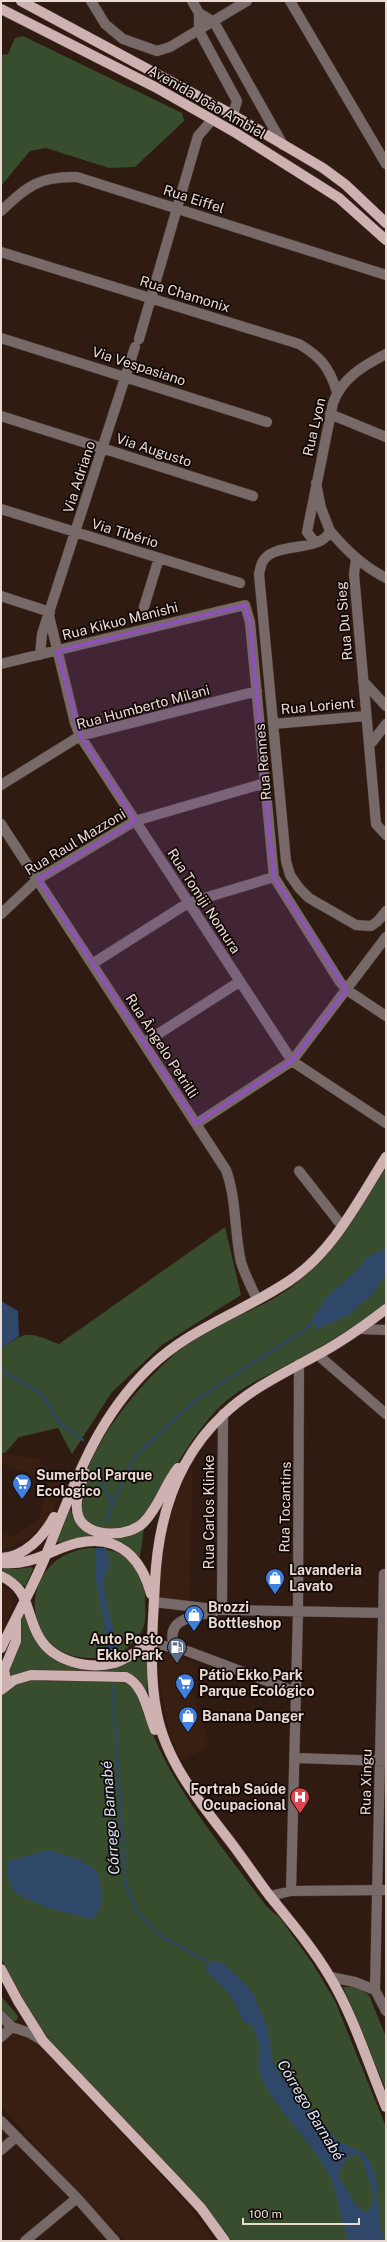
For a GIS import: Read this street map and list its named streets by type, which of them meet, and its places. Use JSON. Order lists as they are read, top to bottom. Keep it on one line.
{"streets":{"main road":["Avenida João Ambiel"],"street":["Rua Eiffel","Rua Chamonix","Via Vespasiano","Rua Lyon","Via Augusto","Via Adriano","Via Tibério","Rua Kikuo Manishi","Rua Du Sieg","Rua Lorient","Rua Humberto Milani","Rua Rennes","Rua Raul Mazzoni","Rua Tomiji Nomura","Rua Ângelo Petrilli","Rua Tocantins","Rua Carlos Klinke","Rua Xingu"]},"crossings":[["Avenida João Ambiel","Via Adriano"],["Rua Eiffel","Via Adriano"],["Rua Chamonix","Rua Lyon"],["Rua Chamonix","Via Adriano"],["Via Vespasiano","Via Adriano"],["Rua Lyon","Rua Du Sieg"],["Rua Lyon","Rua Rennes"],["Via Augusto","Via Adriano"],["Via Adriano","Via Tibério"],["Via Adriano","Rua Kikuo Manishi"],["Rua Kikuo Manishi","Rua Humberto Milani"],["Rua Kikuo Manishi","Rua Tomiji Nomura"],["Rua Du Sieg","Rua Lorient"],["Rua Lorient","Rua Rennes"],["Rua Humberto Milani","Rua Tomiji Nomura"],["Rua Raul Mazzoni","Rua Tomiji Nomura"],["Rua Raul Mazzoni","Rua Ângelo Petrilli"]],"water":["Córrego Barnabé"],"places":{"supermarket":["Sumerbol Parque Ecologico","Pátio Ekko Park Parque Ecológico"],"shop":["Lavanderia Lavato","Brozzi Bottleshop","Banana Danger"],"fuel station":["Auto Posto Ekko Park"],"hospital":["Fortrab Saúde Ocupacional"]},"scale_bar":"100 m"}
